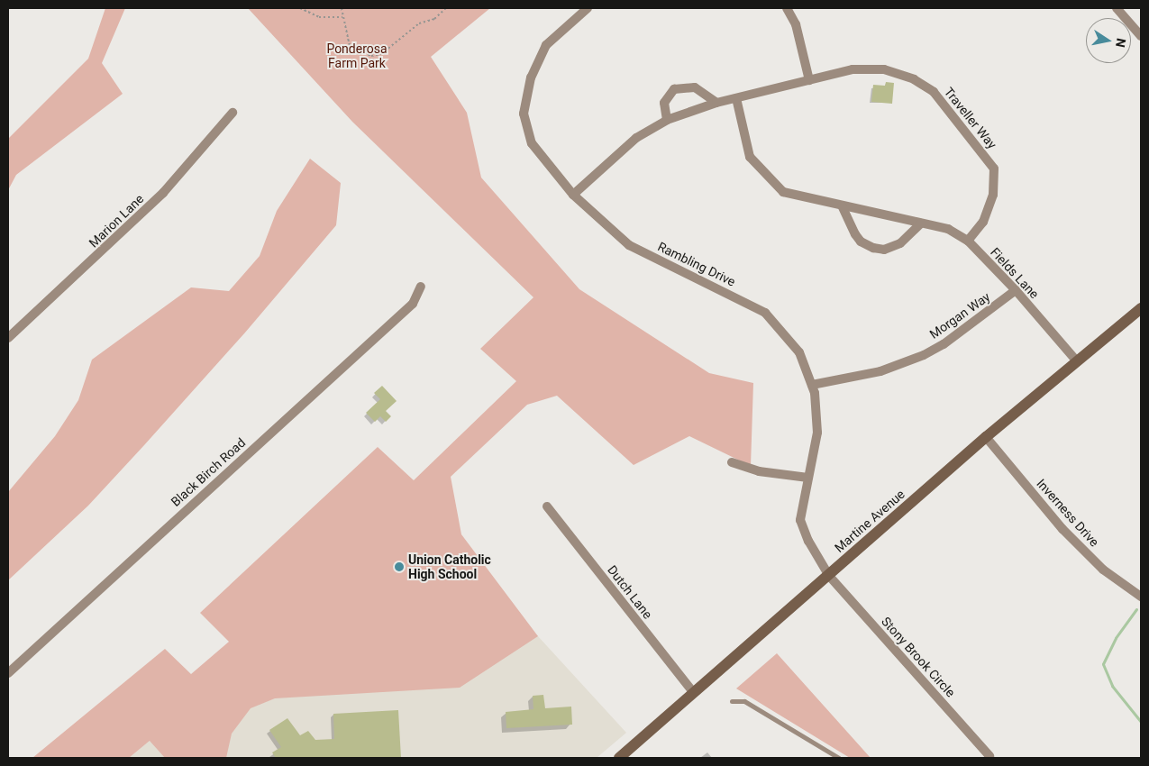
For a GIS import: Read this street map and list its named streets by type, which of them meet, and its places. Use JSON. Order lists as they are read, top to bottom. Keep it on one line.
{"streets":{"main road":["Martine Avenue"],"street":["Traveller Way","Marion Lane","Rambling Drive","Fields Lane","Morgan Way","Black Birch Road","Inverness Drive","Dutch Lane","Stony Brook Circle"]},"crossings":[["Traveller Way","Rambling Drive"],["Traveller Way","Fields Lane"],["Rambling Drive","Morgan Way"],["Rambling Drive","Martine Avenue"],["Rambling Drive","Stony Brook Circle"],["Fields Lane","Morgan Way"],["Fields Lane","Martine Avenue"],["Inverness Drive","Martine Avenue"],["Martine Avenue","Dutch Lane"],["Martine Avenue","Stony Brook Circle"]],"parks":["Ponderosa Farm Park"],"places":["Union Catholic High School"],"north":"right"}
